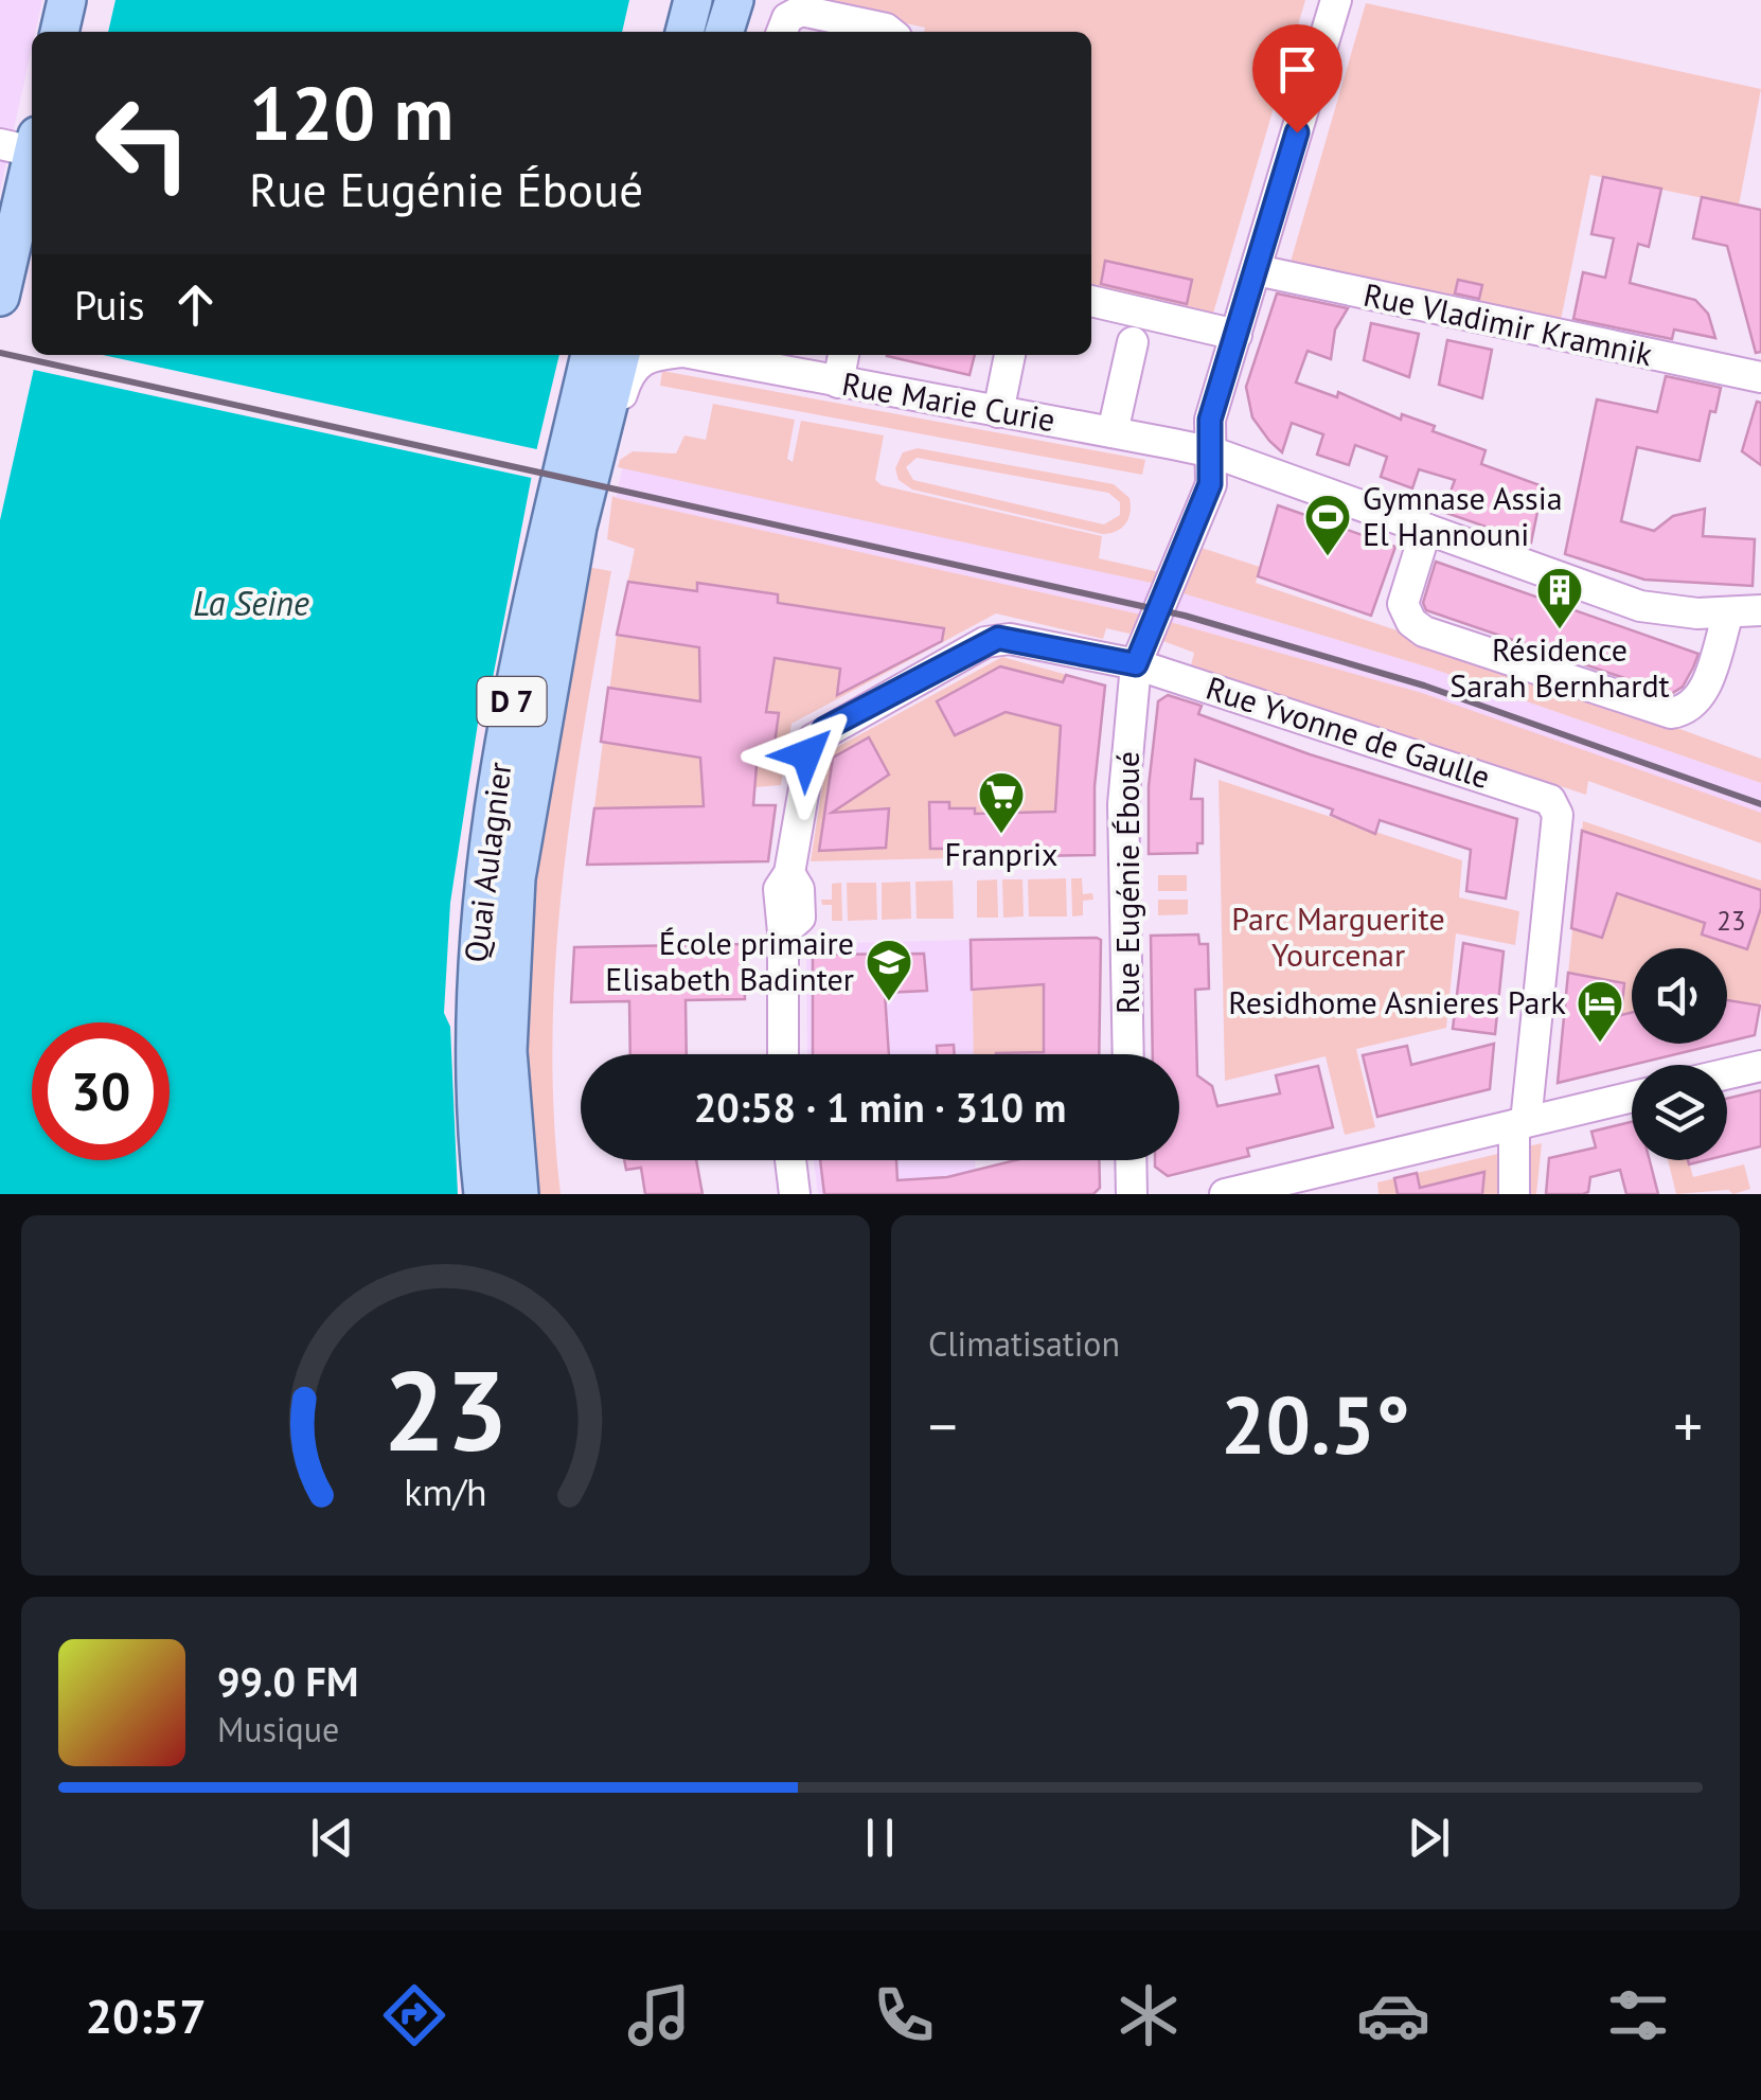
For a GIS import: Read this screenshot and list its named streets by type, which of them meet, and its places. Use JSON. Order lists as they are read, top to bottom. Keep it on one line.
{"streets":{"main road":["D 7","Quai Aulagnier"],"street":["Rue Vladimir Kramnik","Rue Marie Curie","Rue Yvonne de Gaulle","Rue Eugénie Éboué"]},"crossings":[["Rue Vladimir Kramnik","Rue Eugénie Éboué"],["Rue Marie Curie","Quai Aulagnier"],["Rue Marie Curie","Rue Eugénie Éboué"],["Rue Yvonne de Gaulle","Rue Eugénie Éboué"]],"water":["La Seine"],"parks":["Parc Marguerite Yourcenar"],"places":{"sports":["Gymnase Assia El Hannouni"],"building":["Résidence Sarah Bernhardt"],"supermarket":["Franprix"],"school or university":["École primaire Elisabeth Badinter"],"hotel":["Residhome Asnieres Park"]},"house_numbers":["23"],"page":{"turn":["120 m","Rue Eugénie Éboué"],"then":"Puis","limit":"30","trip":"20:58 · 1 min · 310 m","tile":"Climatisation","heat":["−","20.5°","+"],"song":["99.0 FM","Musique"],"tabs":"20:57","gauge":["23","km/h"]}}
